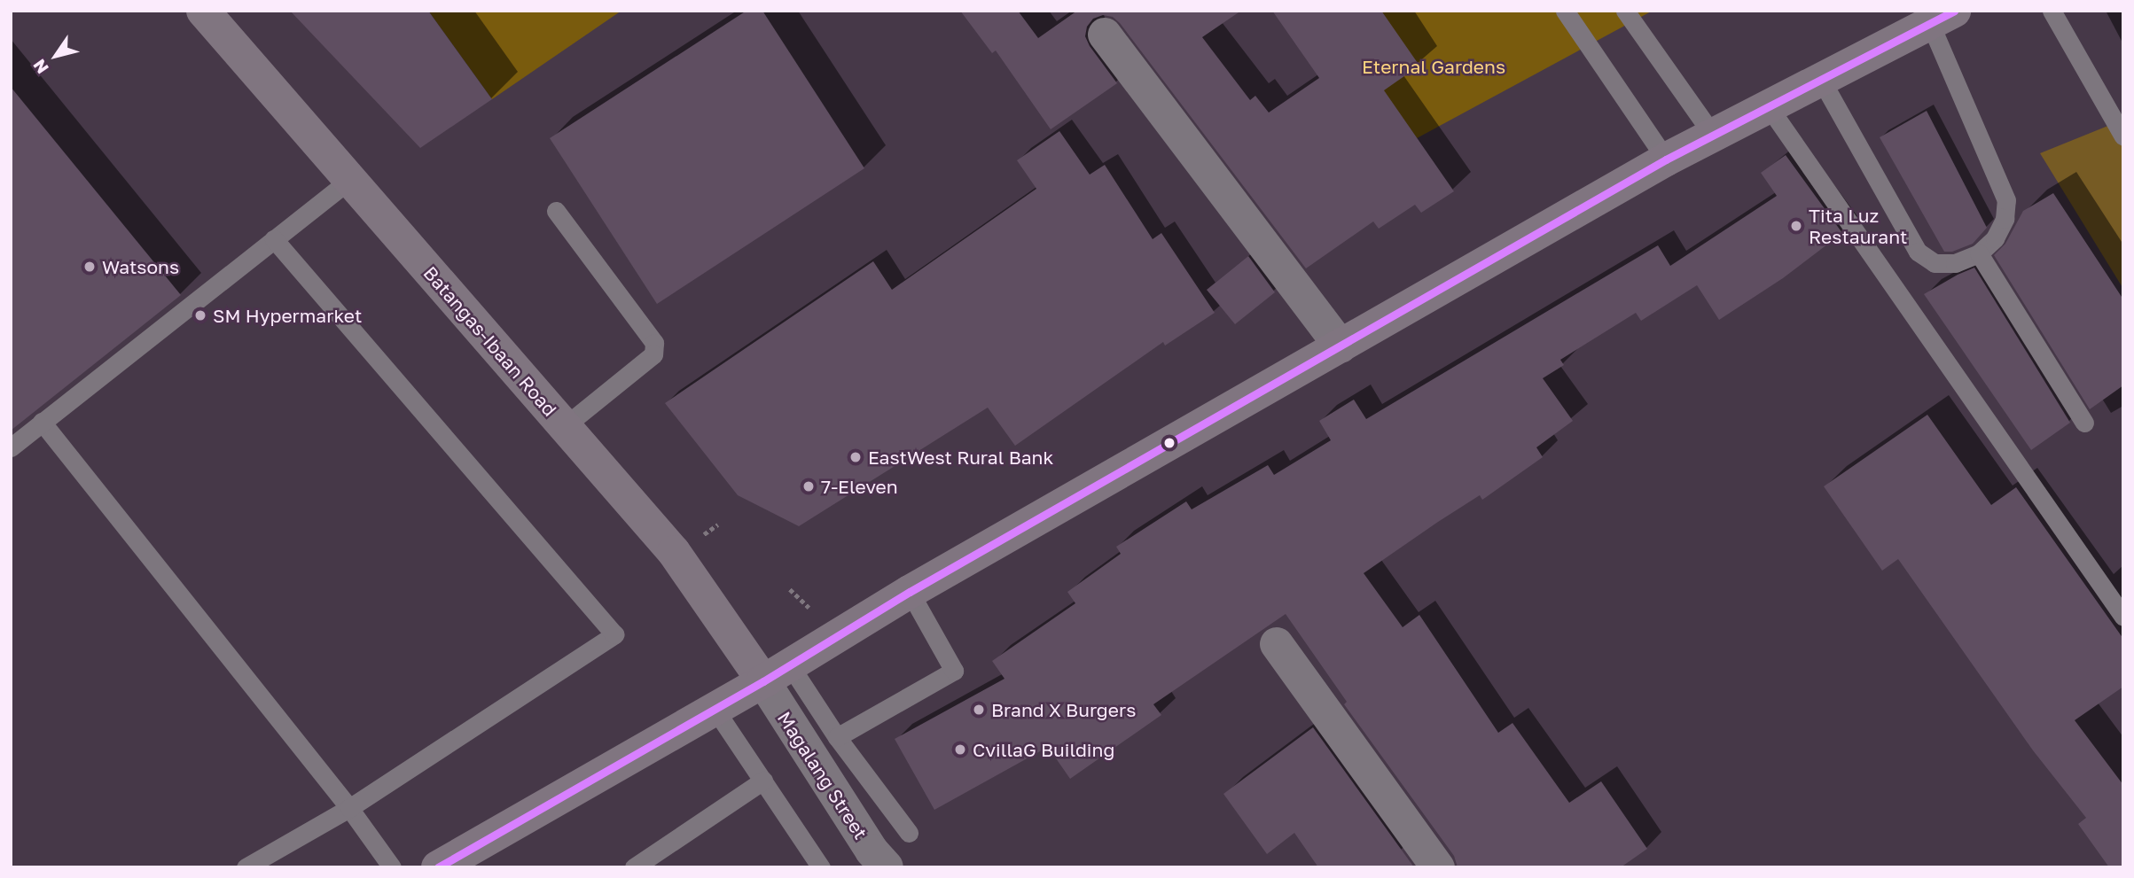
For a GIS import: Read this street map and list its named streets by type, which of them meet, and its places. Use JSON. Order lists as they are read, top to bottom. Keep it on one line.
{"streets":{"main road":["Batangas-Ibaan Road"],"street":["Magalang Street"]},"crossings":[["Batangas-Ibaan Road","Magalang Street"]],"parks":["Eternal Gardens"],"places":["Tita Luz Restaurant","Watsons","SM Hypermarket","EastWest Rural Bank","7-Eleven","Brand X Burgers","CvillaG Building"],"north":"bottom left"}
